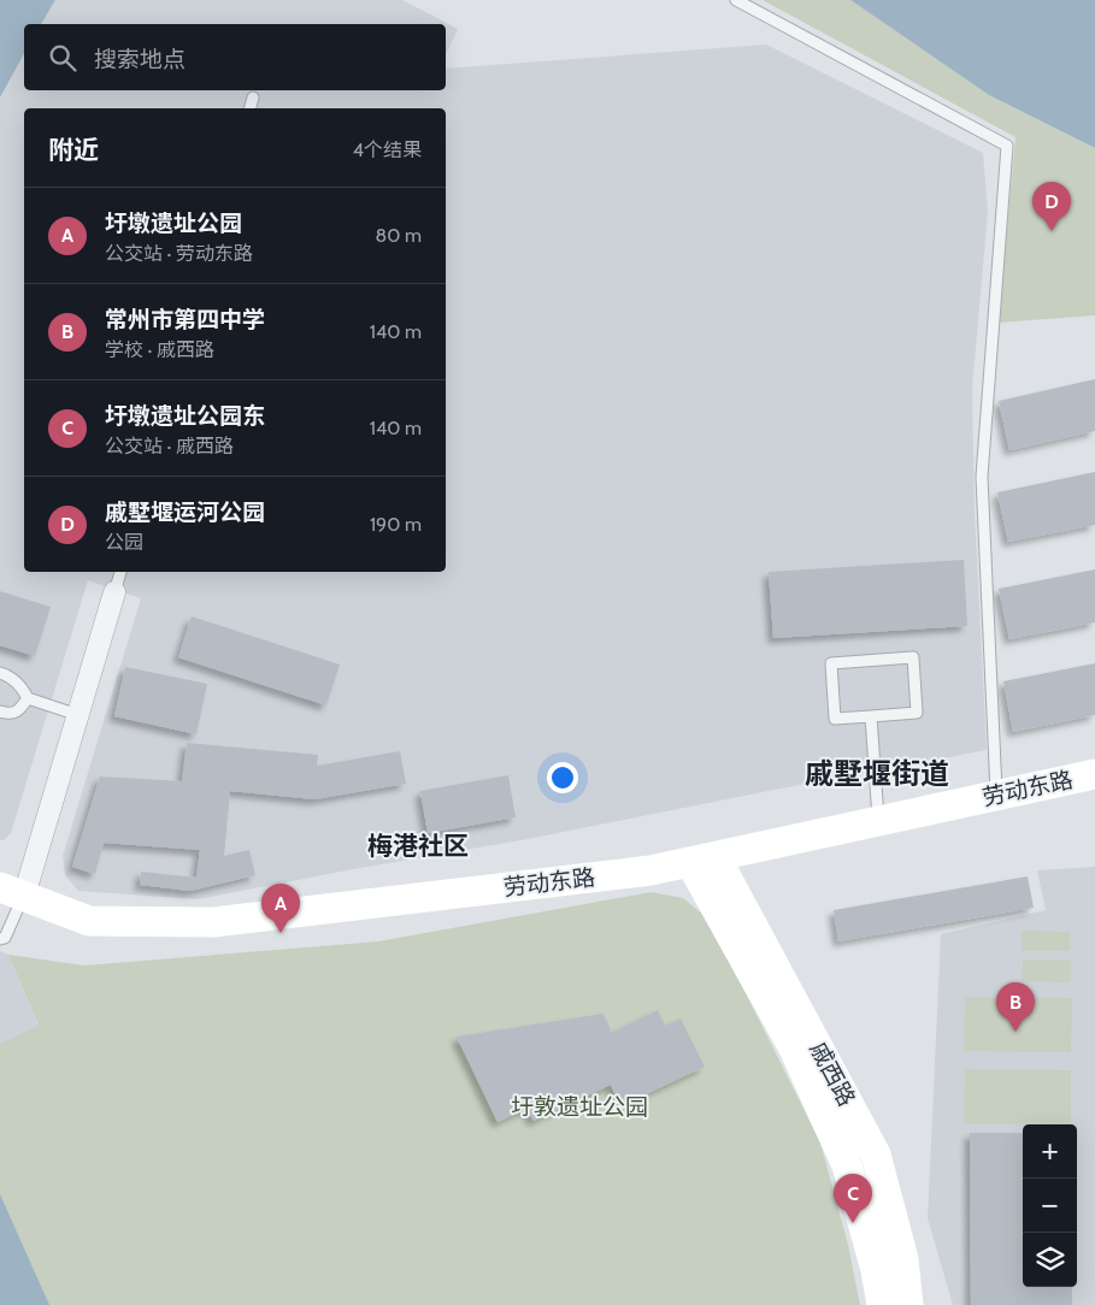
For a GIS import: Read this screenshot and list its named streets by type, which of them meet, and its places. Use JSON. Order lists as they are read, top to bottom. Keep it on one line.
{"streets":{"street":["劳动东路","戚西路"]},"crossings":[["劳动东路","戚西路"]],"districts":["戚墅堰街道","梅港社区"],"parks":["圩敦遗址公园"],"page":{"search":"搜索地点","heading":["附近","4个结果"],"pins":["D","A","B","C"],"list":[{"mark":"A","name":"圩墩遗址公园","note":"公交站 · 劳动东路","value":"80 m"},{"mark":"B","name":"常州市第四中学","note":"学校 · 戚西路","value":"140 m"},{"mark":"C","name":"圩墩遗址公园东","note":"公交站 · 戚西路","value":"140 m"},{"mark":"D","name":"戚墅堰运河公园","note":"公园","value":"190 m"}],"map_buttons":["+","−"]}}
